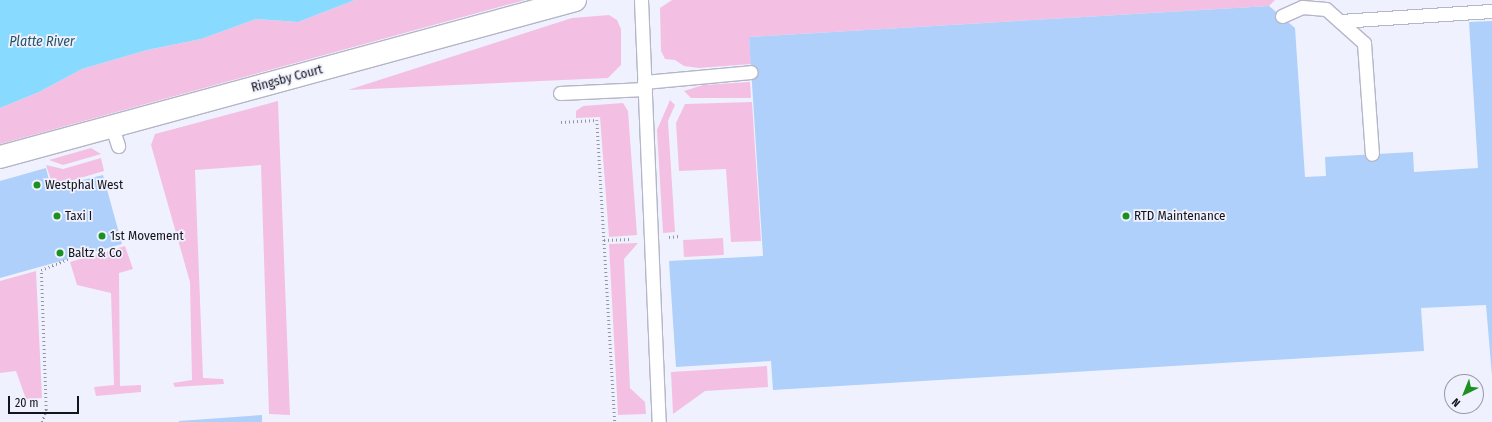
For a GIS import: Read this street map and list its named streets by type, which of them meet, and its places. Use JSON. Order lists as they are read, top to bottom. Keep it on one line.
{"streets":{"street":["Ringsby Court"]},"water":["Platte River"],"places":["Westphal West","Taxi I","RTD Maintenance","1st Movement","Baltz & Co"],"scale_bar":"20 m","north":"bottom left"}
